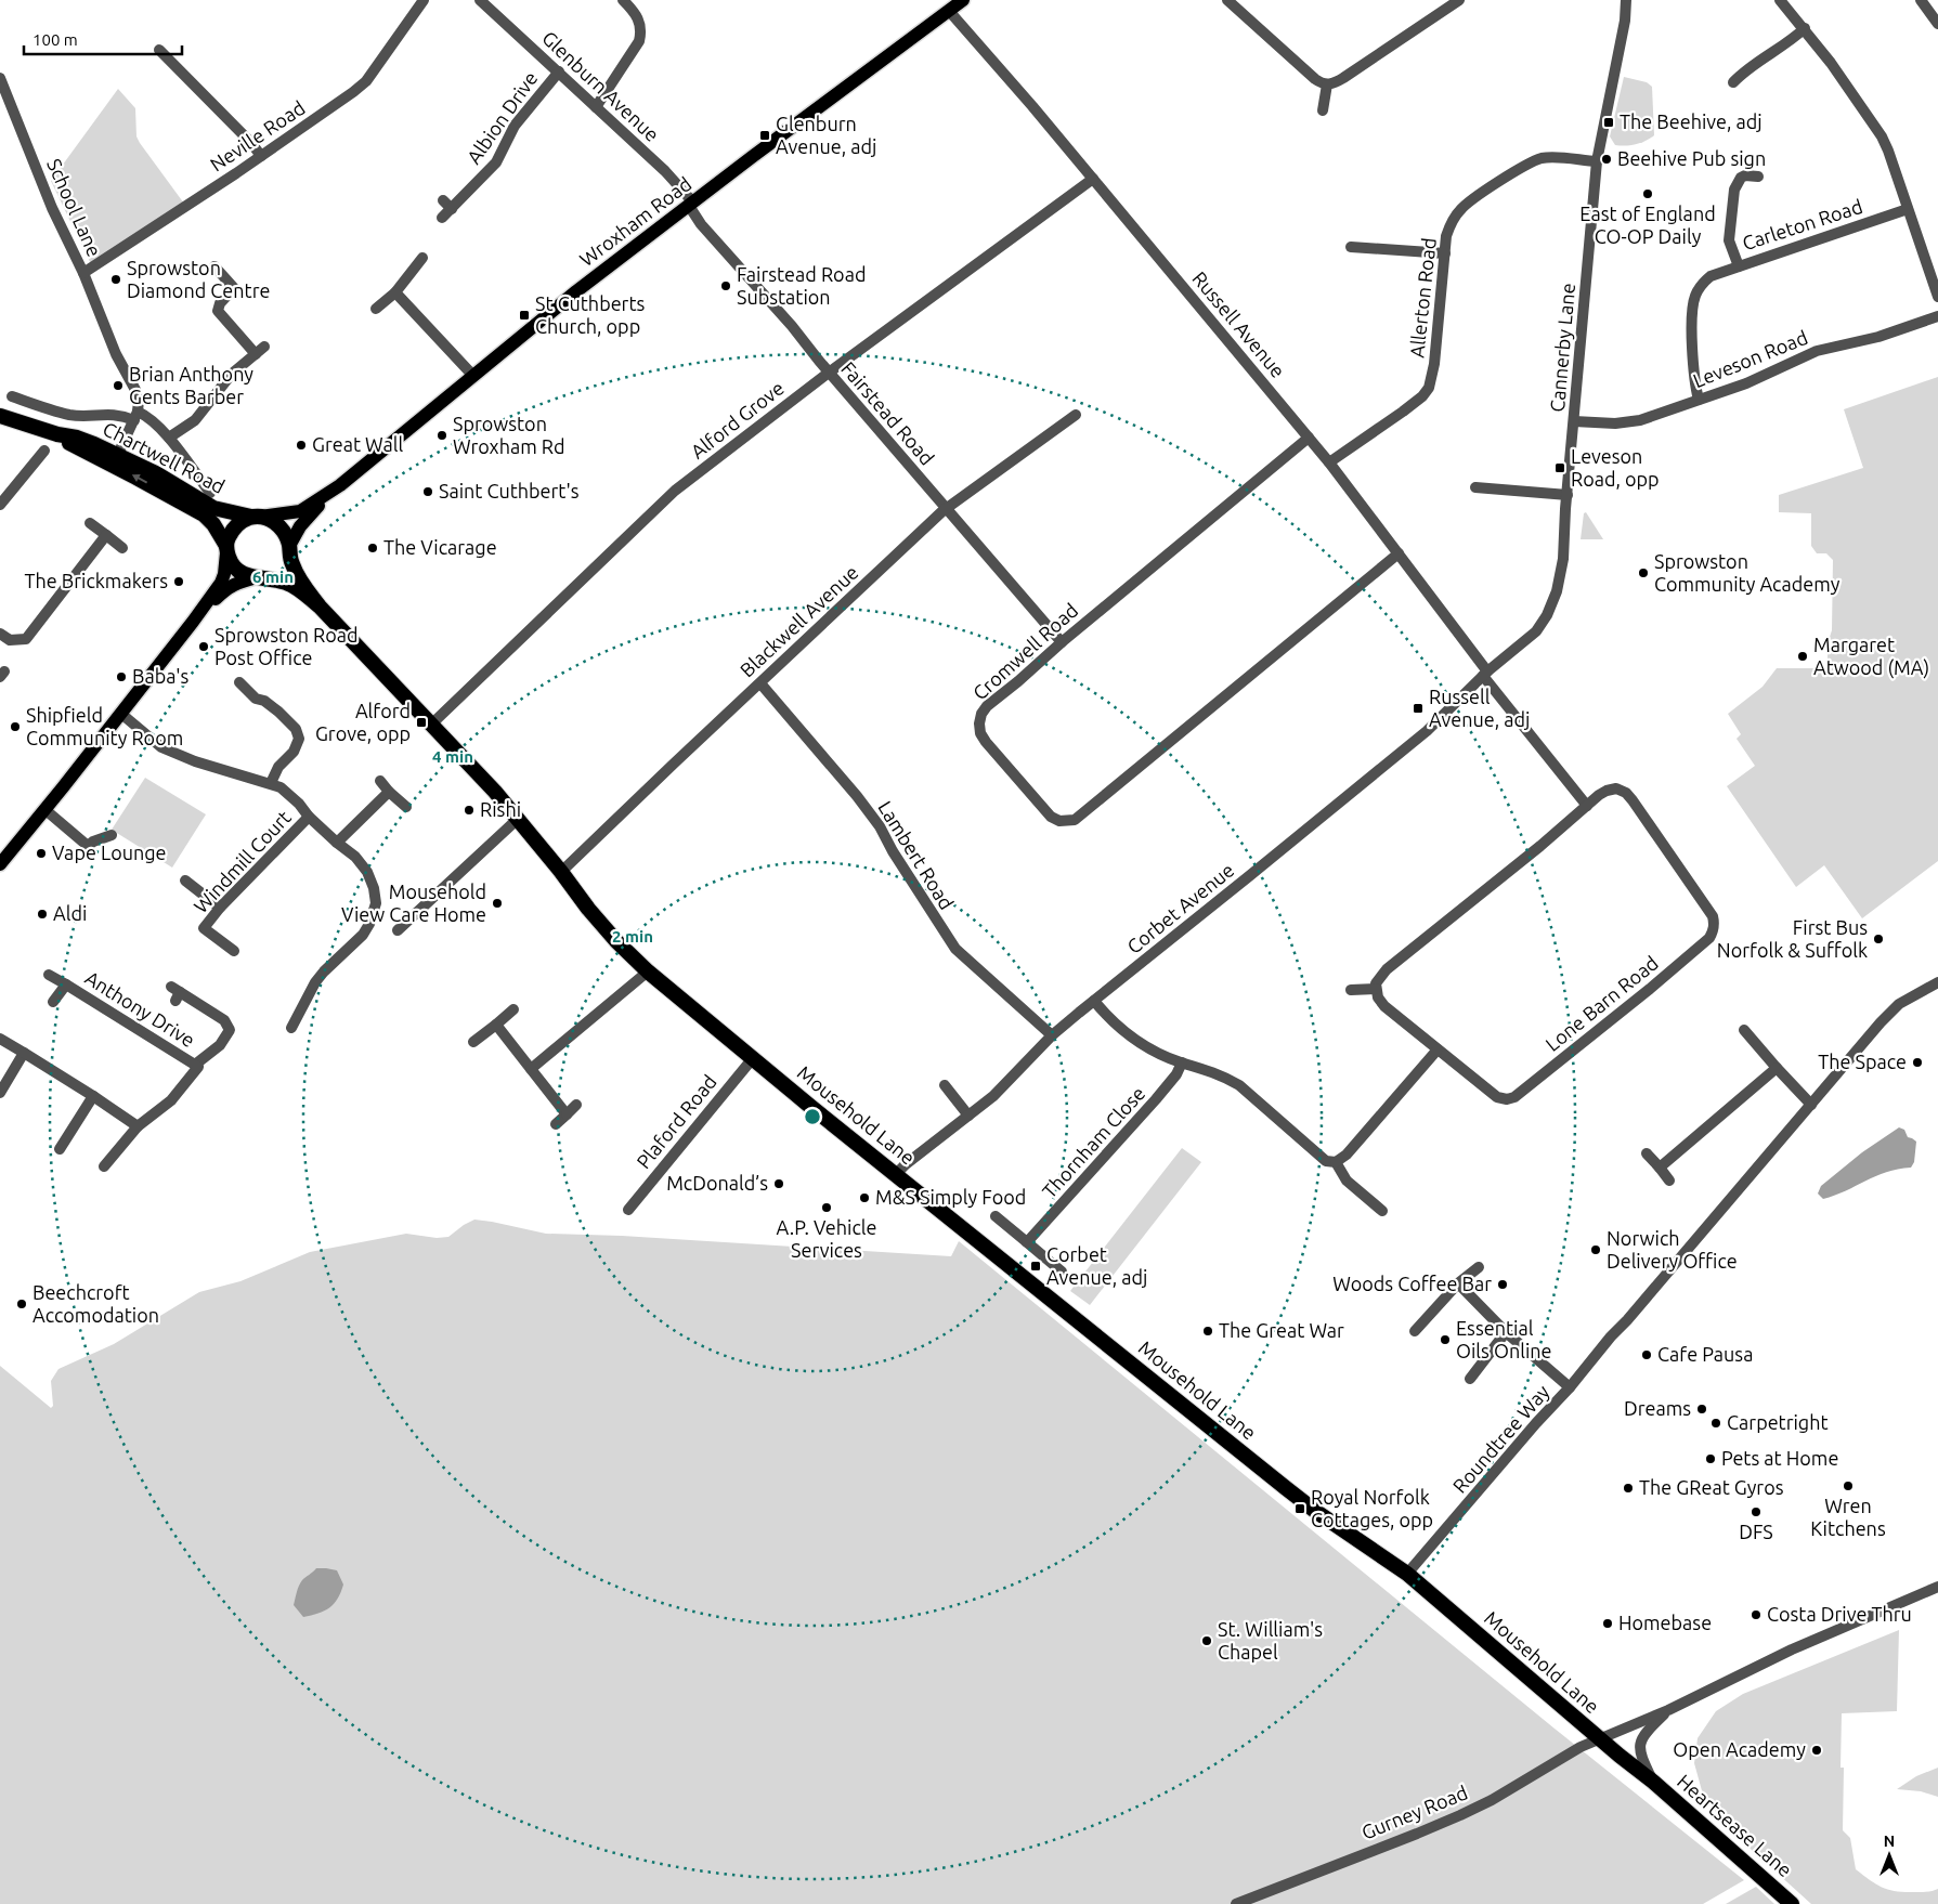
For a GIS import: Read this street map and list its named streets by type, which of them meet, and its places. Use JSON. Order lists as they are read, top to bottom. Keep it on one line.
{"streets":{"highway":["Chartwell Road","Mousehold Lane","Heartsease Lane"],"main road":["Wroxham Road"],"street":["Glenburn Avenue","Albion Drive","Neville Road","School Lane","Carleton Road","Allerton Road","Russell Avenue","Cannerby Lane","Leveson Road","Fairstead Road","Alford Grove","Blackwell Avenue","Cromwell Road","Lambert Road","Windmill Court","Corbet Avenue","Lone Barn Road","Anthony Drive","Plaford Road","Thornham Close","Roundtree Way","Gurney Road"]},"crossings":[["Glenburn Avenue","Albion Drive"],["Glenburn Avenue","Wroxham Road"],["Glenburn Avenue","Fairstead Road"],["Neville Road","School Lane"],["Wroxham Road","Russell Avenue"],["Wroxham Road","Fairstead Road"],["Wroxham Road","Chartwell Road"],["Wroxham Road","Mousehold Lane"],["Carleton Road","Leveson Road"],["Allerton Road","Russell Avenue"],["Allerton Road","Cannerby Lane"],["Russell Avenue","Cannerby Lane"],["Russell Avenue","Alford Grove"],["Russell Avenue","Cromwell Road"],["Russell Avenue","Corbet Avenue"],["Cannerby Lane","Leveson Road"],["Cannerby Lane","Corbet Avenue"],["Fairstead Road","Alford Grove"],["Fairstead Road","Blackwell Avenue"],["Fairstead Road","Cromwell Road"],["Alford Grove","Mousehold Lane"],["Chartwell Road","Mousehold Lane"],["Blackwell Avenue","Lambert Road"],["Blackwell Avenue","Mousehold Lane"],["Lambert Road","Corbet Avenue"],["Corbet Avenue","Mousehold Lane"],["Mousehold Lane","Plaford Road"],["Mousehold Lane","Roundtree Way"],["Mousehold Lane","Gurney Road"],["Mousehold Lane","Heartsease Lane"],["Gurney Road","Heartsease Lane"]],"places":{"transit":["The Beehive, adj","Glenburn Avenue, adj","St Cuthberts Church, opp","Leveson Road, opp","Russell Avenue, adj","Alford Grove, opp","Corbet Avenue, adj","Royal Norfolk Cottages, opp"],"other":["Beehive Pub sign","East of England CO-OP Daily","Sprowston Diamond Centre","Fairstead Road Substation","Brian Anthony Gents Barber","Sprowston Wroxham Rd","Great Wall","Saint Cuthbert's","The Vicarage","Sprowston Community Academy","The Brickmakers","Sprowston Road Post Office","Margaret Atwood (MA)","Baba's","Shipfield Community Room","Rishi","Vape Lounge","Mousehold View Care Home","Aldi","First Bus Norfolk & Suffolk","The Space","McDonald’s","M&S Simply Food","A.P. Vehicle Services","Norwich Delivery Office","Woods Coffee Bar","Beechcroft Accomodation","The Great War","Essential Oils Online","Cafe Pausa","Dreams","Carpetright","Pets at Home","Wren Kitchens","The GReat Gyros","DFS","Costa Drive Thru","Homebase","St. William's Chapel","Open Academy"]},"scale_bar":"100 m","north":"top","rings":["6 min","4 min","2 min"]}
